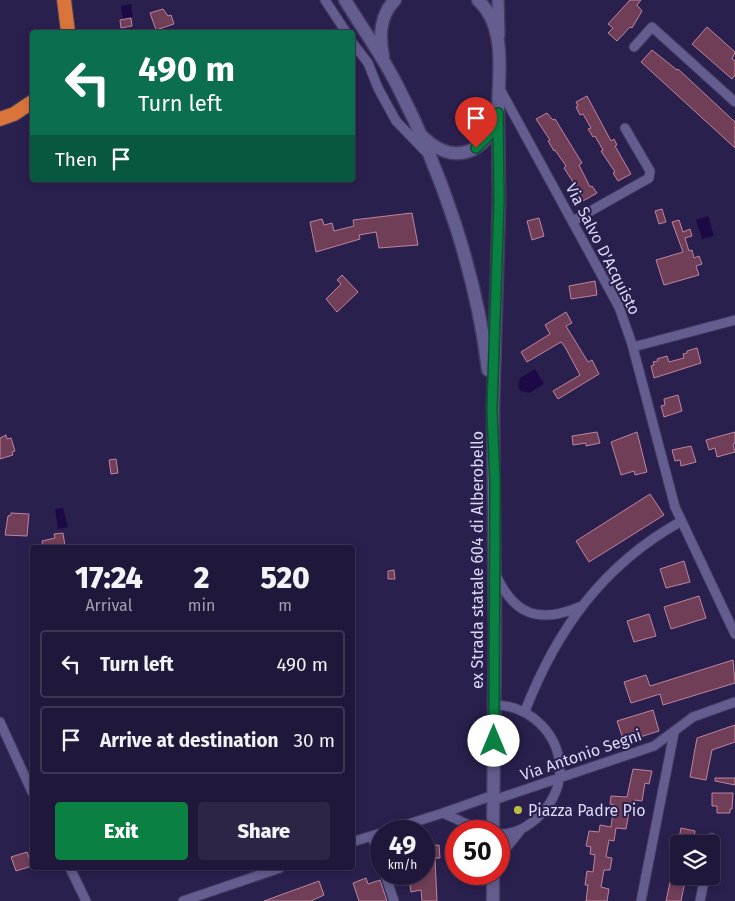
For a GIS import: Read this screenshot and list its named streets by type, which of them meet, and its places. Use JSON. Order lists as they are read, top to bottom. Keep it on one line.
{"streets":{"main road":["ex Strada statale 604 di Alberobello"],"street":["Via Salvo D'Acquisto","Via Antonio Segni"]},"crossings":[["Via Salvo D'Acquisto","ex Strada statale 604 di Alberobello"],["ex Strada statale 604 di Alberobello","Via Antonio Segni"]],"places":["Piazza Padre Pio"],"page":{"turn":["490 m","Turn left"],"then":"Then","eta":["17:24","Arrival","2","min","520","m"],"list":[{"name":"Turn left","value":"490 m"},{"name":"Arrive at destination","value":"30 m"}],"buttons":["Exit","Share"],"speed":"49 km/h","limit":"50"}}
